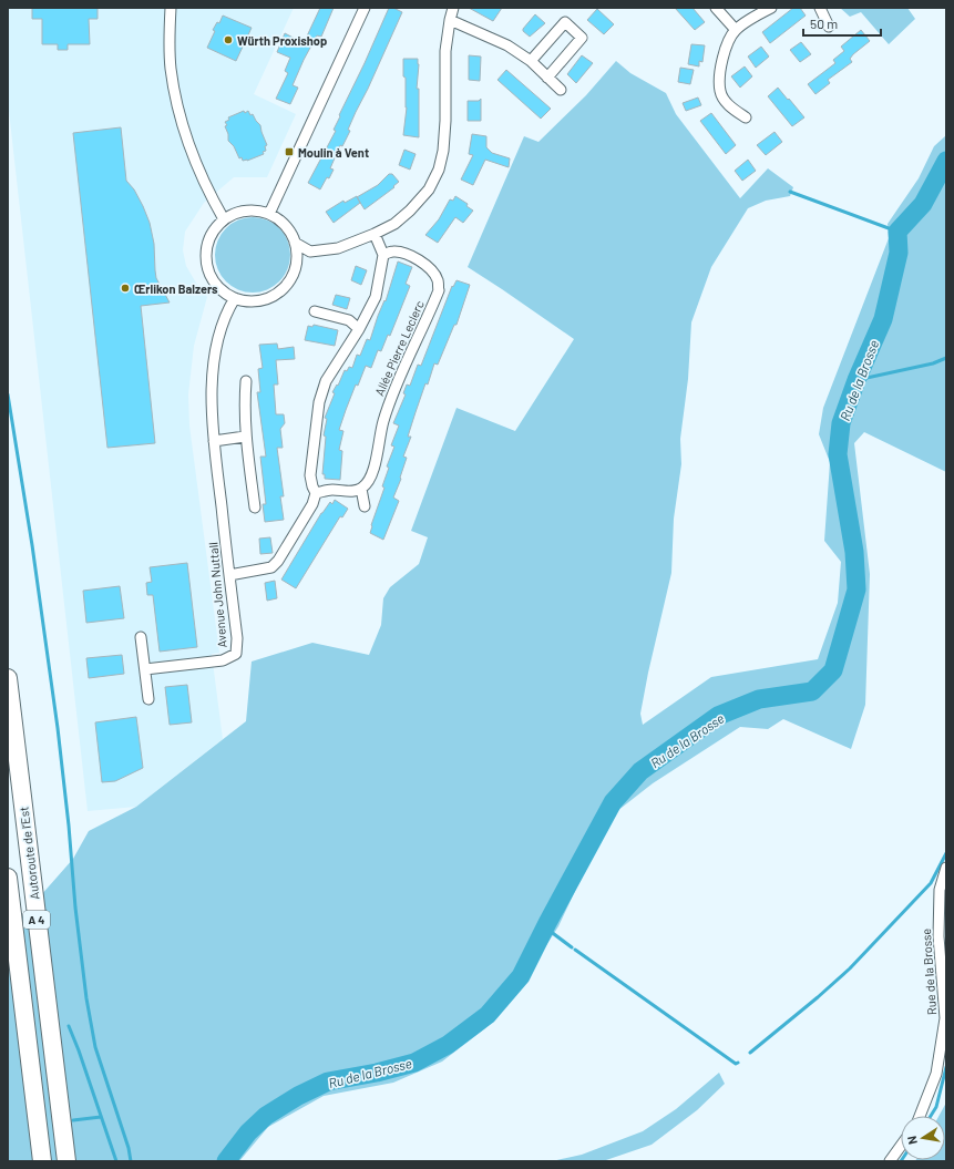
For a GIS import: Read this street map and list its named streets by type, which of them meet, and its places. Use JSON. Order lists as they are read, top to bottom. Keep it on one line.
{"streets":{"highway":["Autoroute de l’Est","A 4"],"street":["Allée Pierre Leclerc","Avenue John Nuttall","Rue de la Brosse"]},"water":["Ru de la Brosse"],"places":{"other":["Würth Proxishop","Œrlikon Balzers"],"transit":["Moulin à Vent"]},"scale_bar":"50 m","north":"left"}
